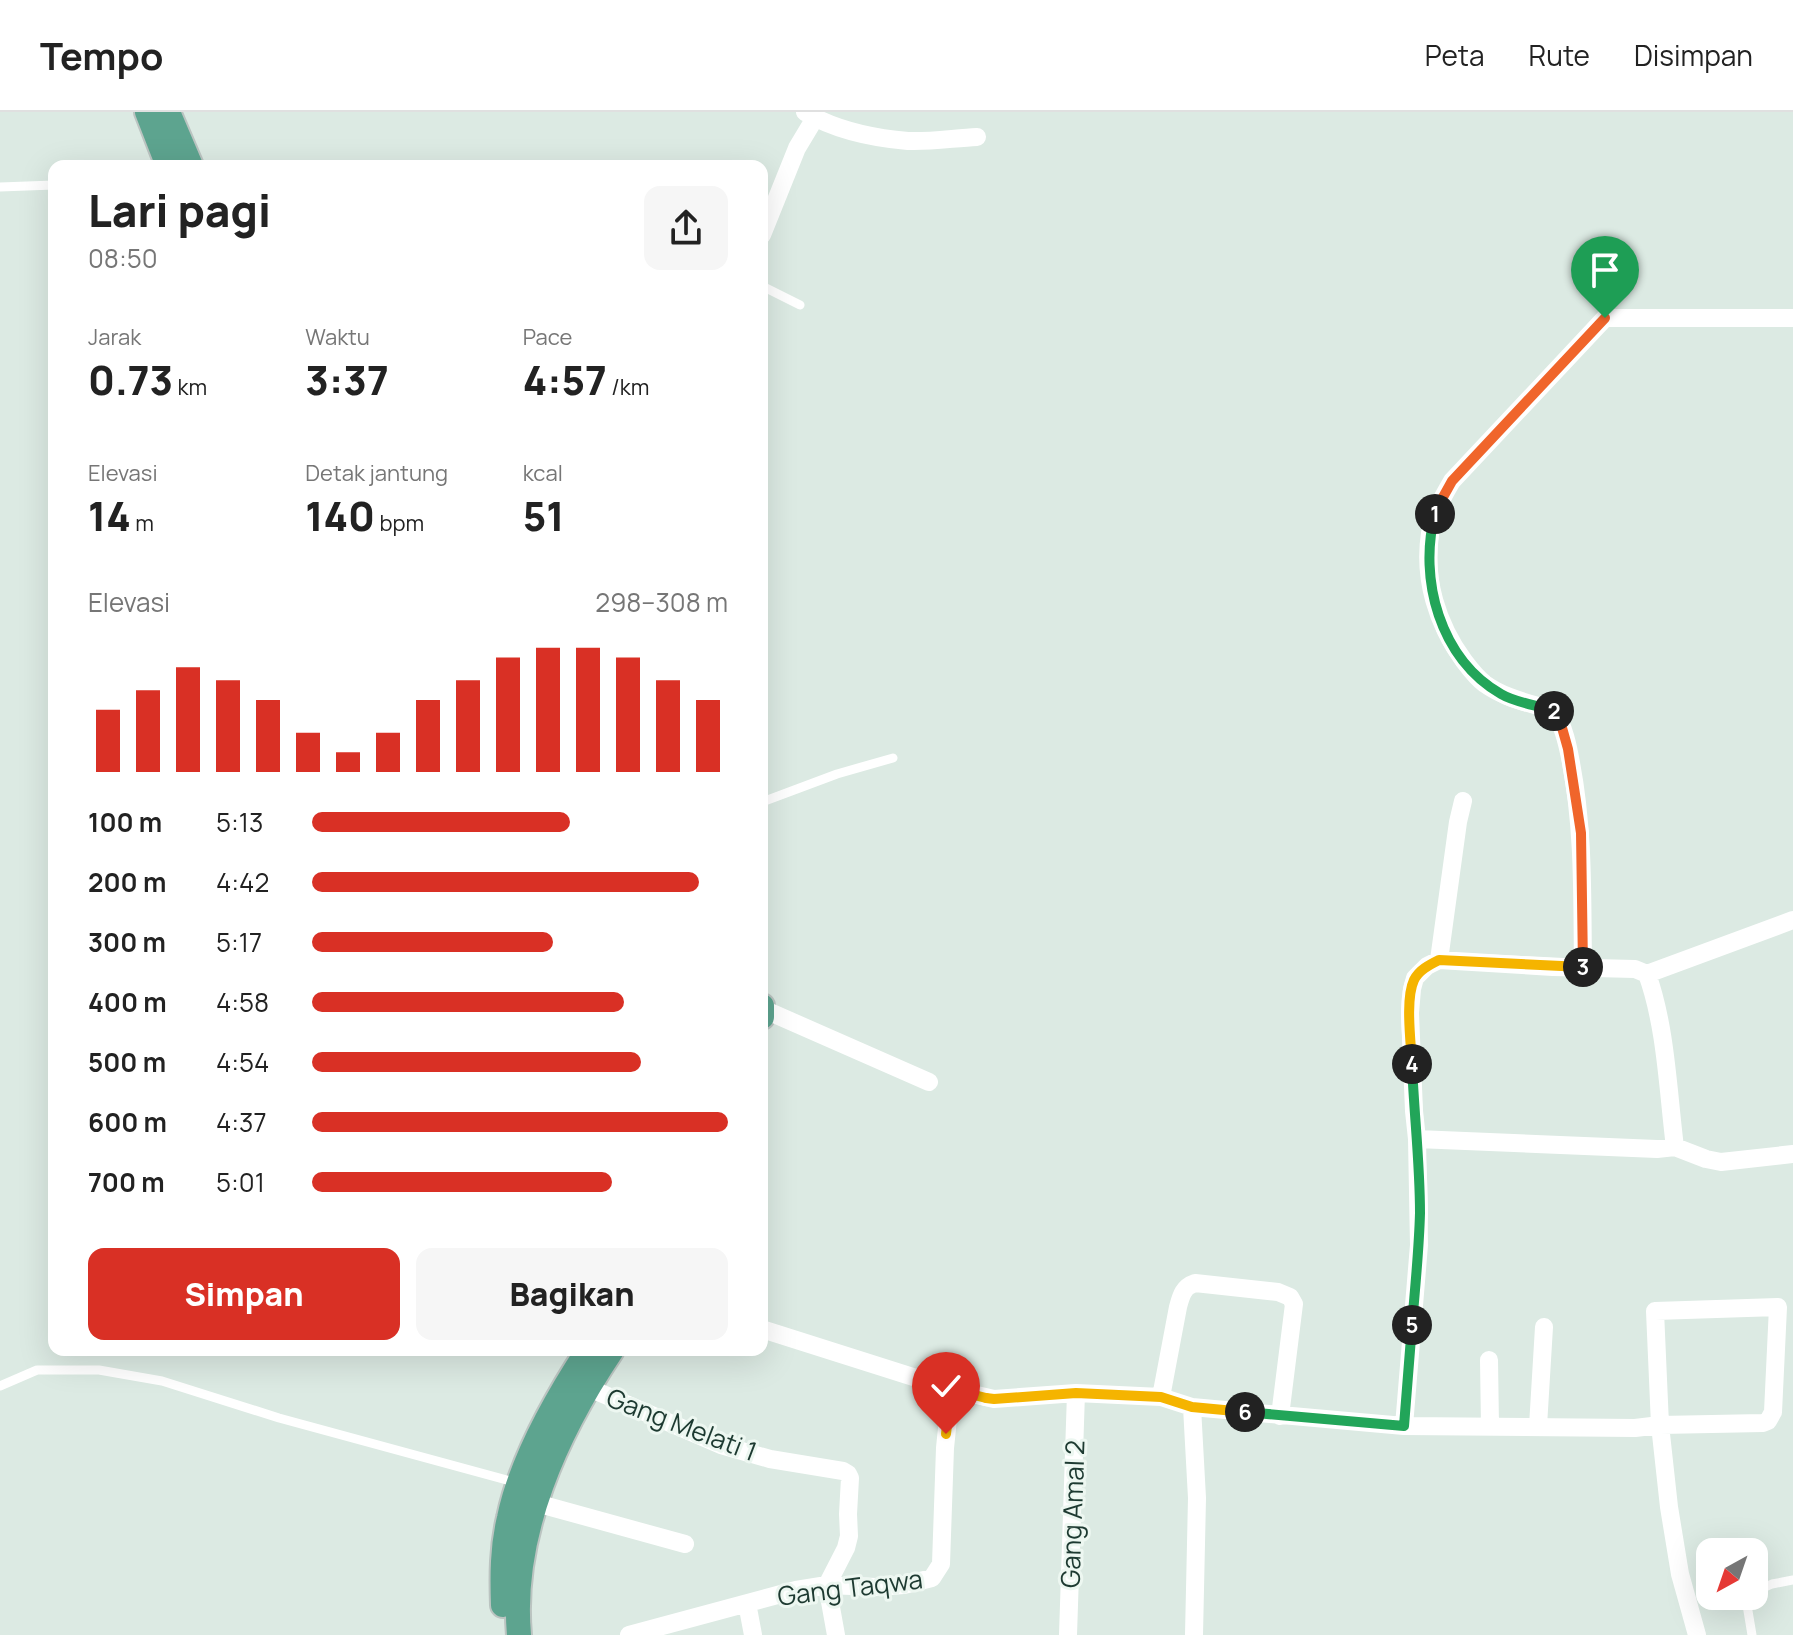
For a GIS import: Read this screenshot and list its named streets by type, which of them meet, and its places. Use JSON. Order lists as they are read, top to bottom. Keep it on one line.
{"streets":{"street":["Gang Melati 1","Gang Amal 2","Gang Taqwa"]},"crossings":[["Gang Melati 1","Gang Taqwa"]],"north":"bottom left","page":{"header":"Tempo","nav":["Peta","Rute","Disimpan"],"heading":["Lari pagi","08:50"],"stats":[["Jarak","0.73 km"],["Waktu","3:37"],["Pace","4:57 /km"],["Elevasi","14 m"],["Detak jantung","140 bpm"],["kcal","51"]],"pins":["1","2","3","4","5","6"],"chart":["Elevasi","298–308 m"],"list":[{"name":"100 m","note":"5:13"},{"name":"200 m","note":"4:42"},{"name":"300 m","note":"5:17"},{"name":"400 m","note":"4:58"},{"name":"500 m","note":"4:54"},{"name":"600 m","note":"4:37"},{"name":"700 m","note":"5:01"}],"buttons":["Simpan","Bagikan"]}}
